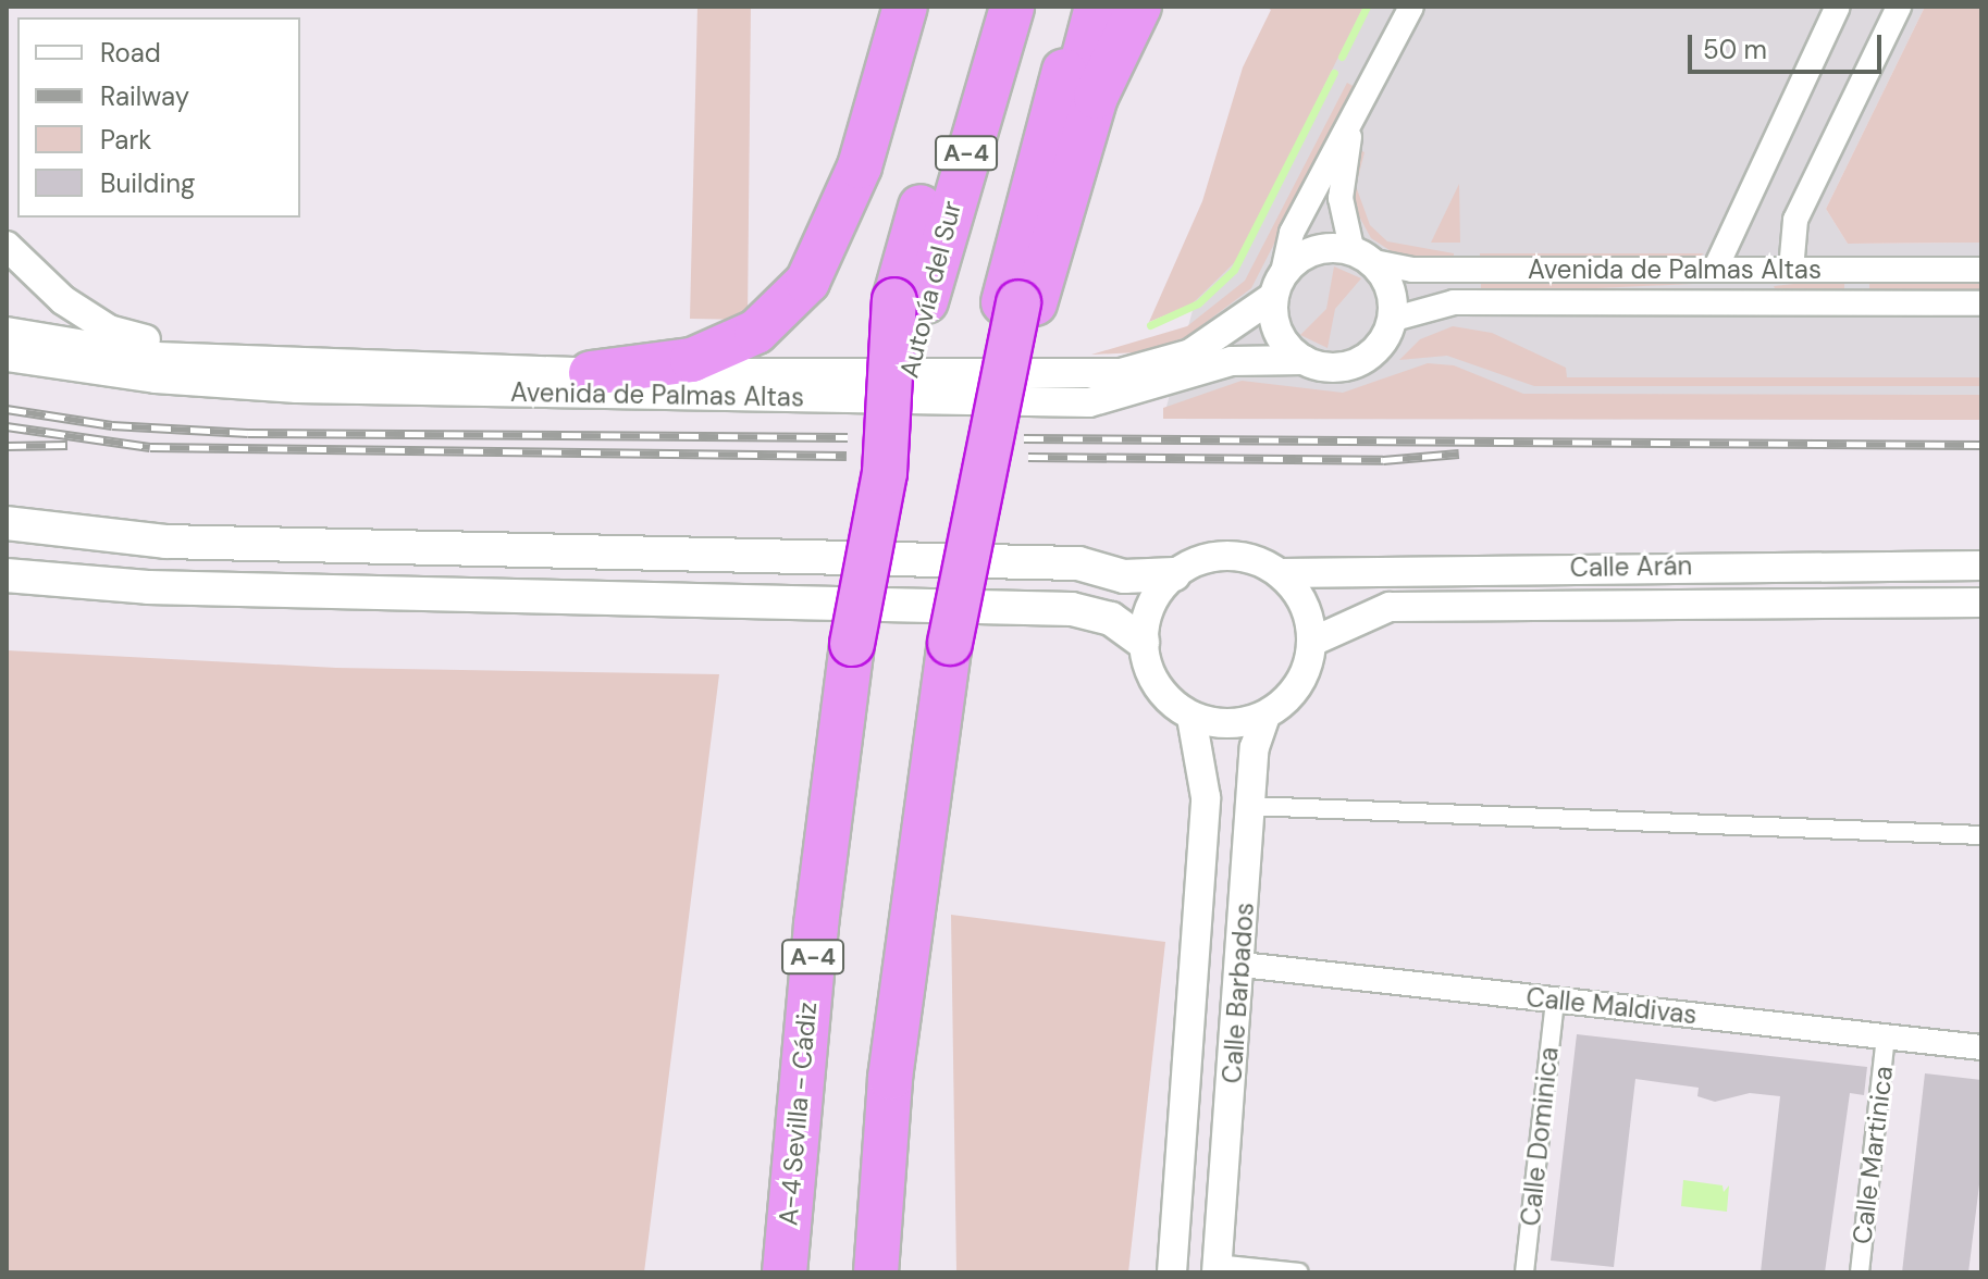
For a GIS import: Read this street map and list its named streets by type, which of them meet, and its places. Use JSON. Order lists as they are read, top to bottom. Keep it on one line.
{"streets":{"highway":["A-4","Autovía del Sur","A-4 Sevilla - Cádiz"],"street":["Avenida de Palmas Altas","Calle Arán","Calle Barbados","Calle Maldivas","Calle Dominica","Calle Martinica"]},"crossings":[["Autovía del Sur","A-4 Sevilla - Cádiz"],["Calle Arán","Calle Barbados"],["Calle Barbados","Calle Maldivas"],["Calle Maldivas","Calle Dominica"],["Calle Maldivas","Calle Martinica"]],"legend":["Road","Railway","Park","Building"],"scale_bar":"50 m"}
